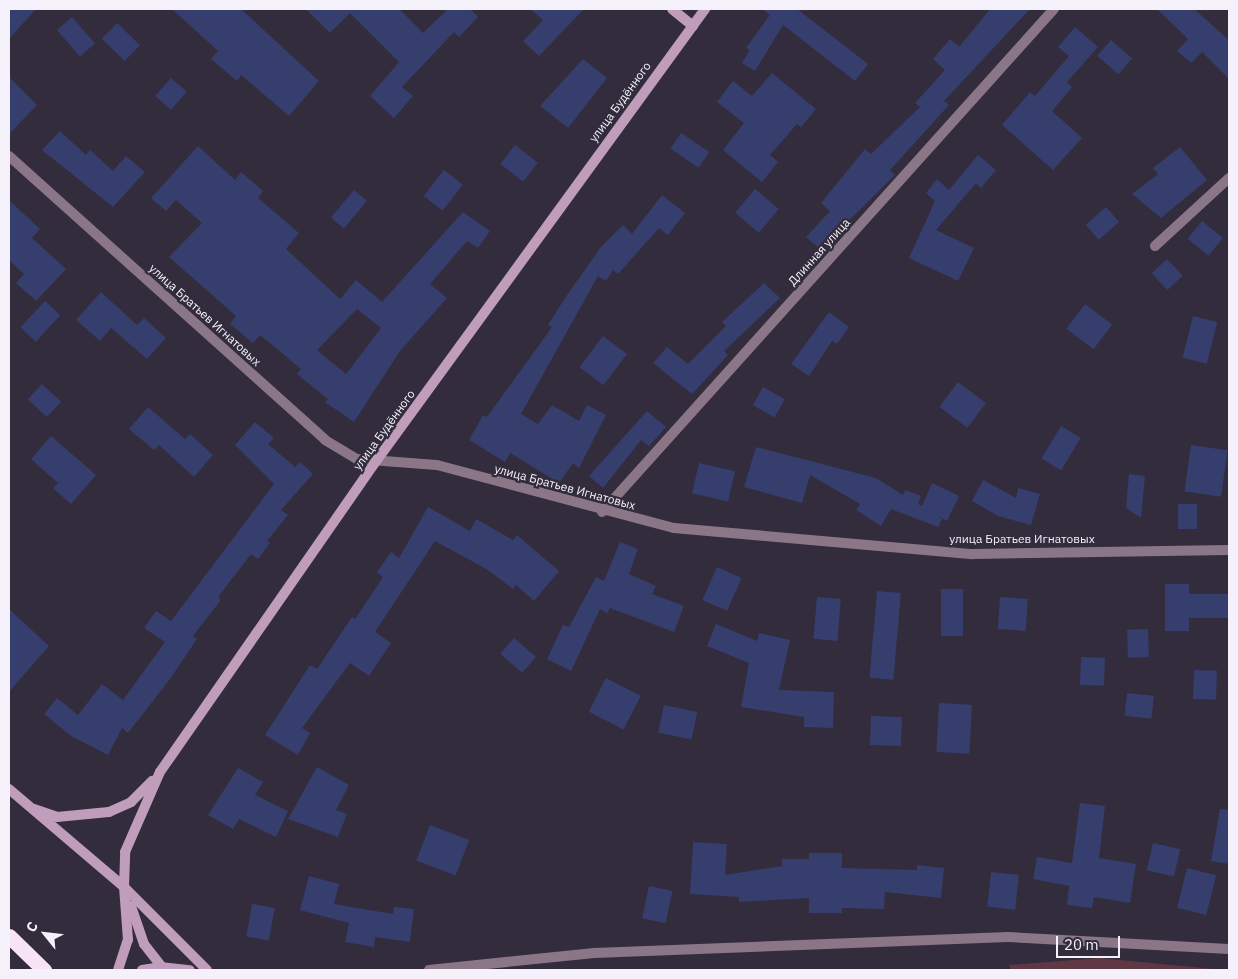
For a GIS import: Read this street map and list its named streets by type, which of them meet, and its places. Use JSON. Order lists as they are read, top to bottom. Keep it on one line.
{"streets":{"street":["улица Будённого","Длинная улица","улица Братьев Игнатовых"]},"crossings":[["улица Будённого","улица Братьев Игнатовых"],["Длинная улица","улица Братьев Игнатовых"]],"scale_bar":"20 m","north":"top left"}
